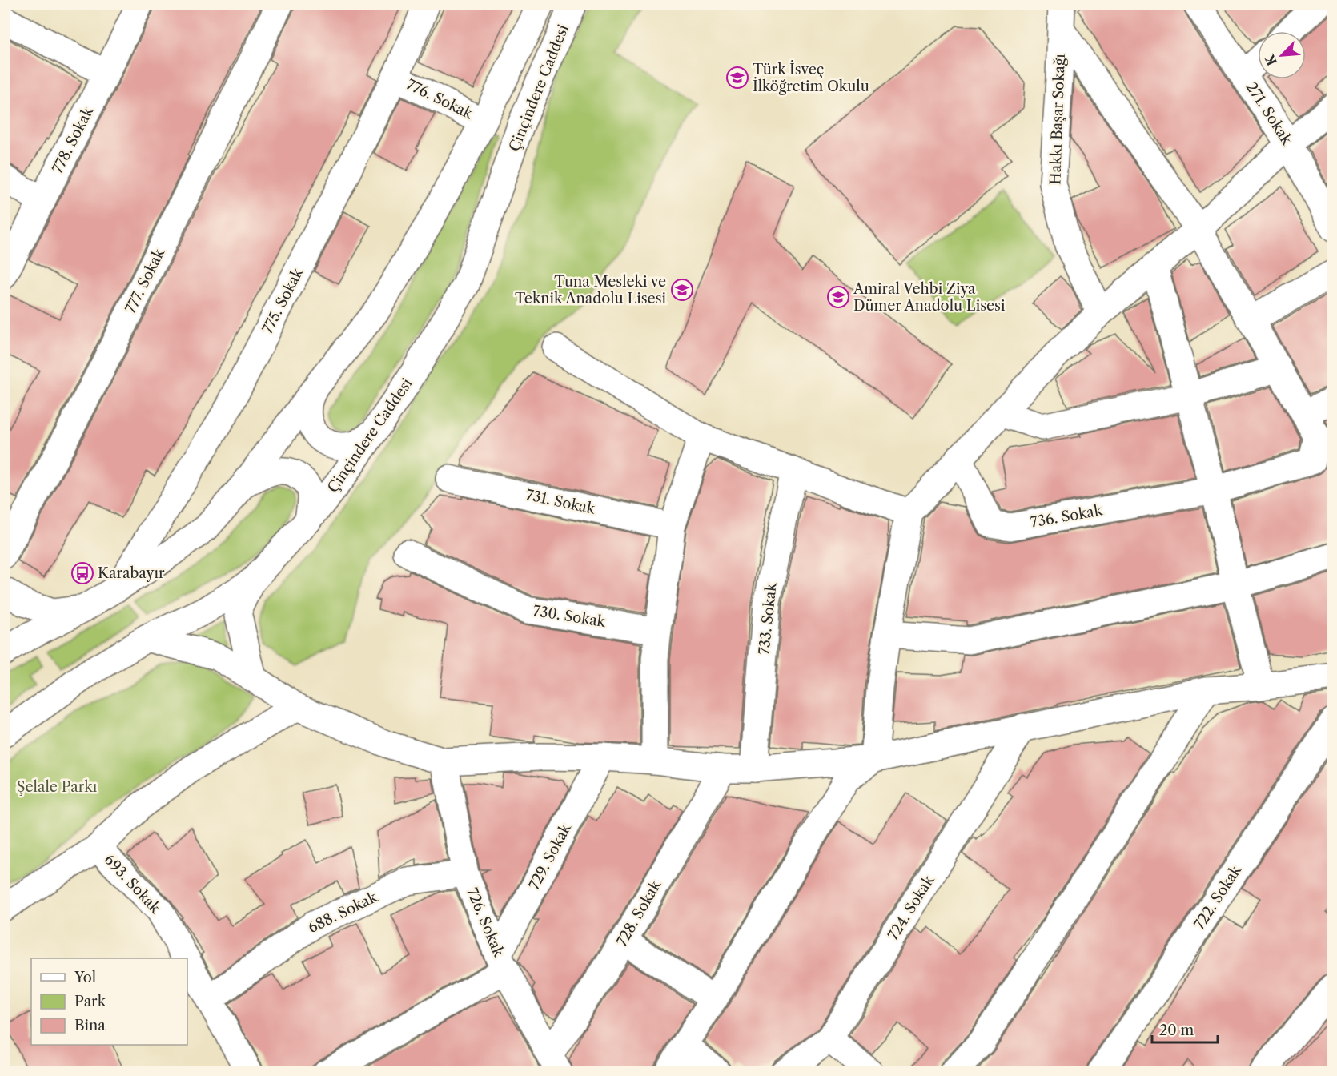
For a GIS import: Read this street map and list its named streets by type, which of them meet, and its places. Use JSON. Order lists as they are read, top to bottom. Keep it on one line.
{"streets":{"street":["Çinçindere Caddesi","776. Sokak","271. Sokak","Hakkı Başar Sokağı","778. Sokak","777. Sokak","775. Sokak","731. Sokak","736. Sokak","730. Sokak","733. Sokak","729. Sokak","693. Sokak","722. Sokak","724. Sokak","688. Sokak","728. Sokak","726. Sokak"]},"crossings":[["Çinçindere Caddesi","776. Sokak"],["Çinçindere Caddesi","775. Sokak"],["776. Sokak","775. Sokak"],["729. Sokak","726. Sokak"],["693. Sokak","688. Sokak"],["688. Sokak","726. Sokak"],["728. Sokak","726. Sokak"]],"parks":["Şelale Parkı"],"places":{"school or university":["Türk İsveç İlköğretim Okulu","Tuna Mesleki ve Teknik Anadolu Lisesi","Amiral Vehbi Ziya Dümer Anadolu Lisesi"],"bus stop":["Karabayır"]},"legend":["Yol","Park","Bina"],"scale_bar":"20 m","north":"bottom left"}
